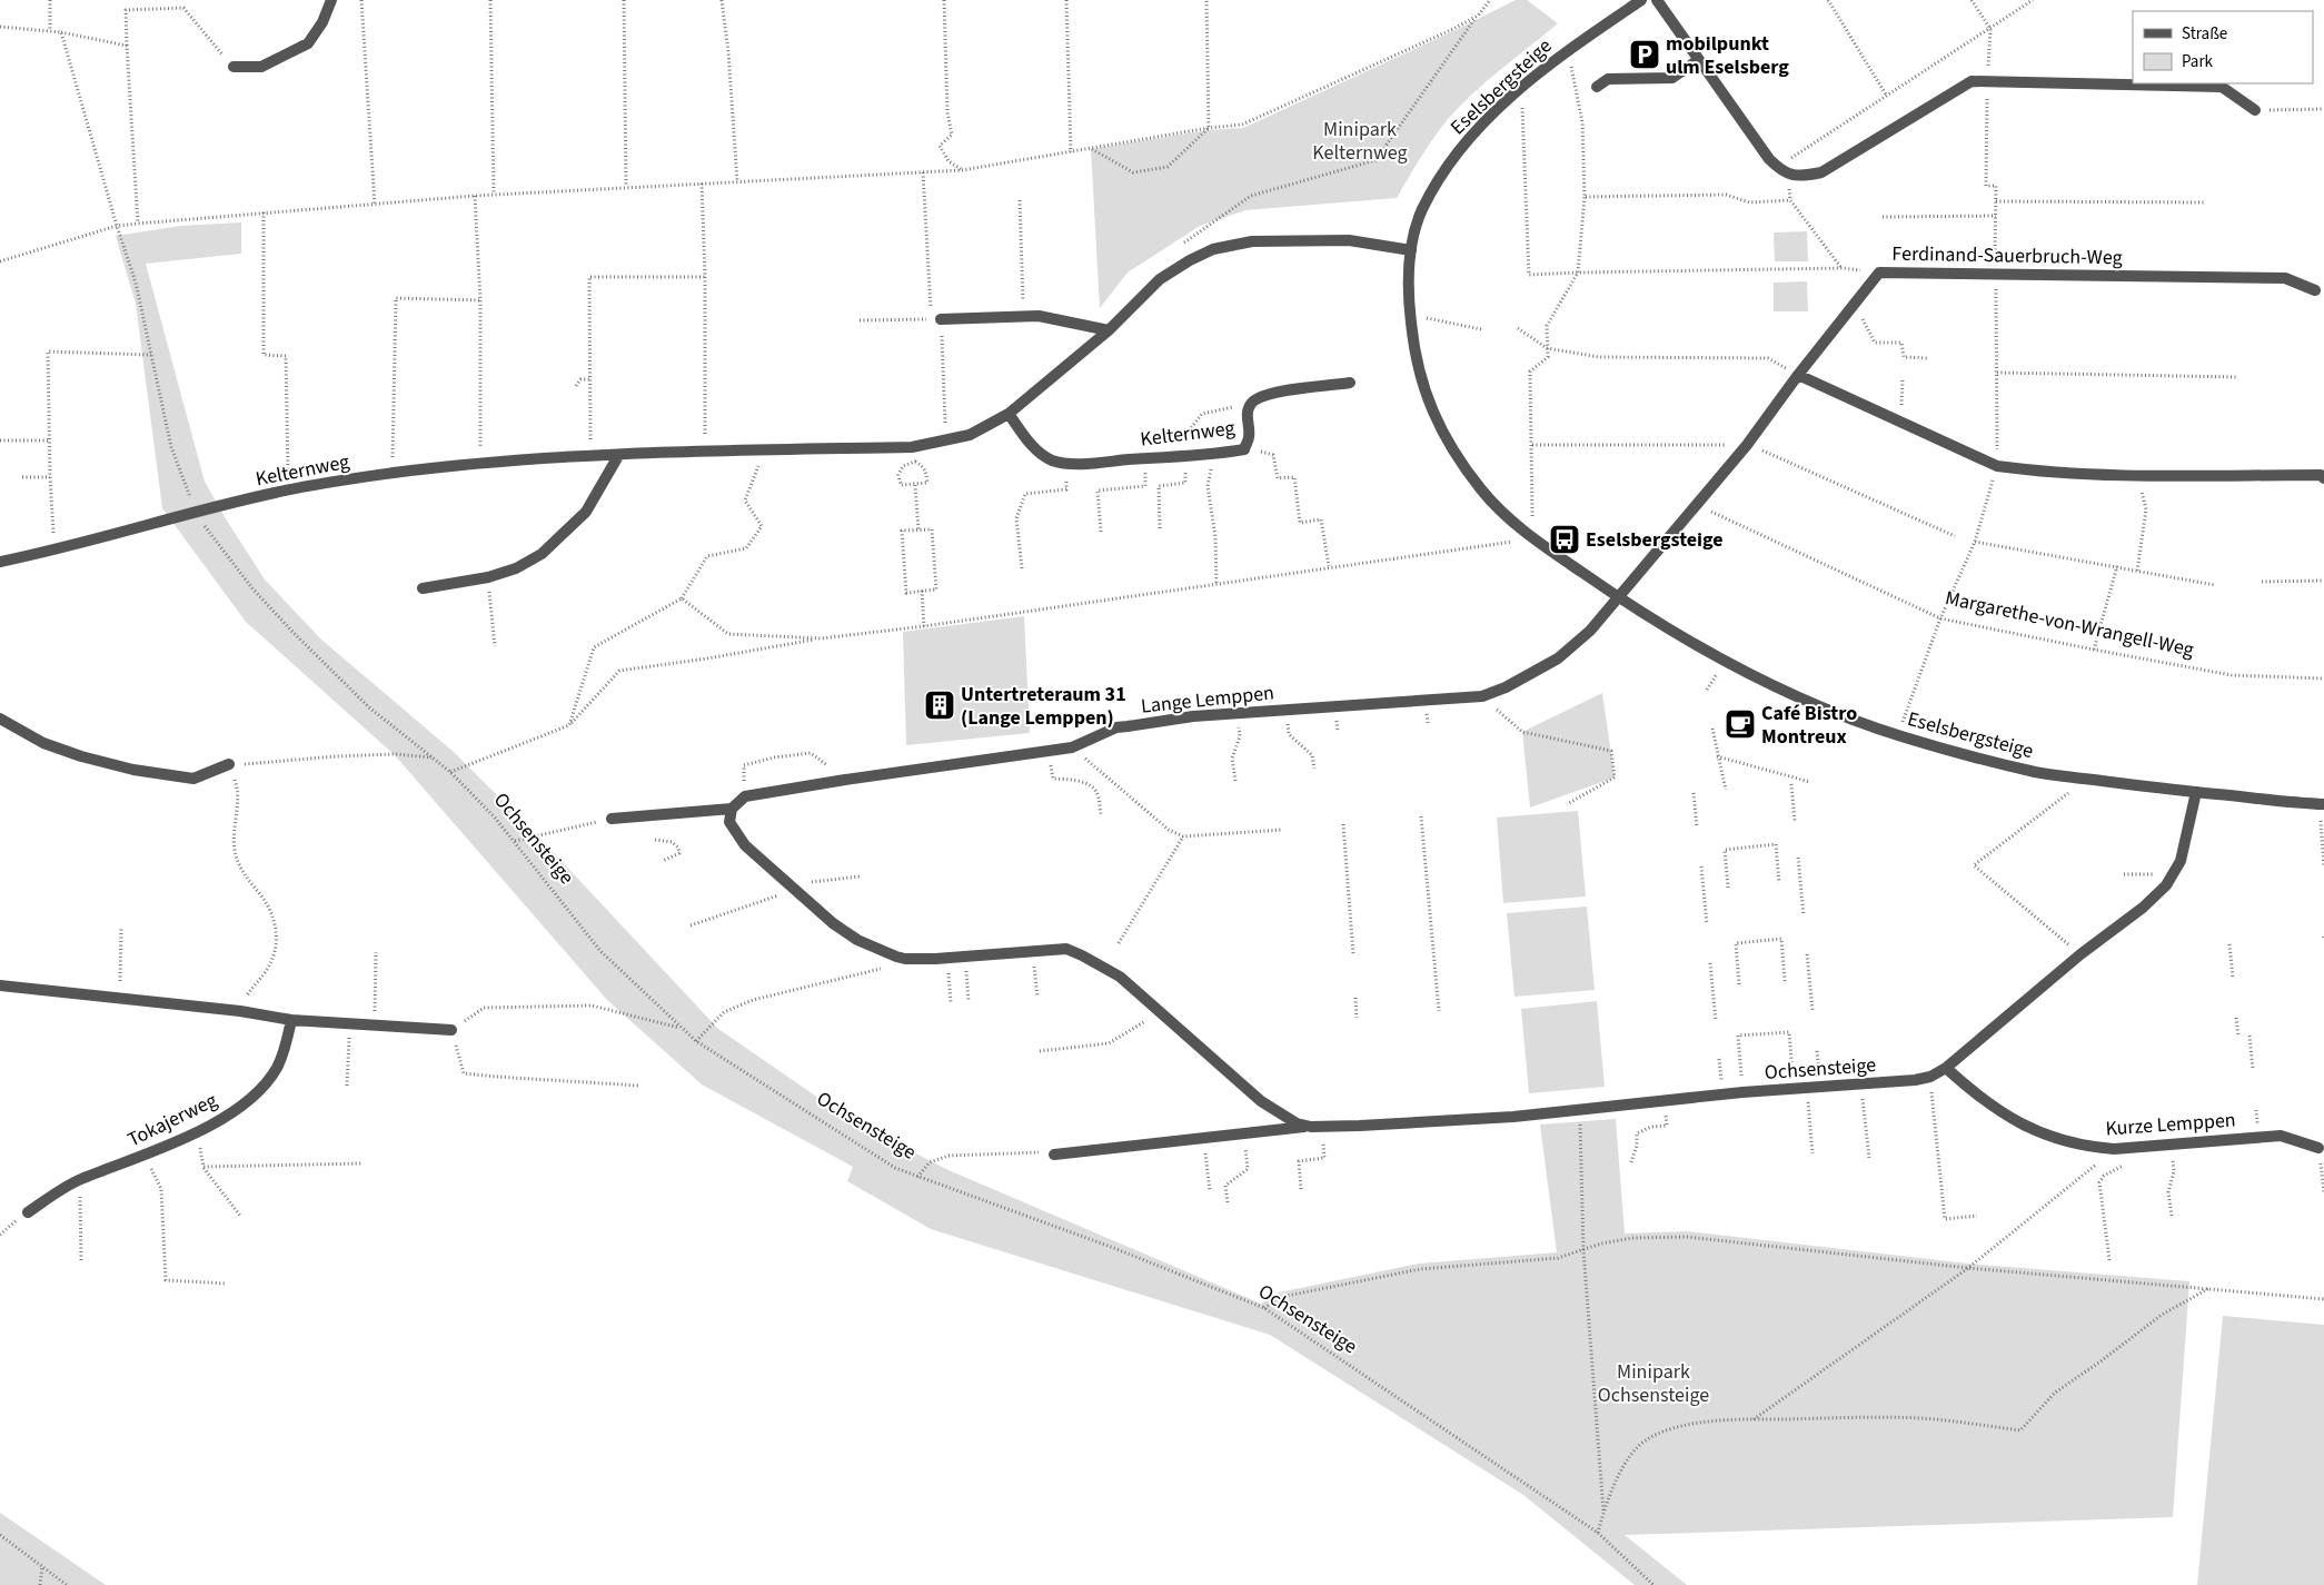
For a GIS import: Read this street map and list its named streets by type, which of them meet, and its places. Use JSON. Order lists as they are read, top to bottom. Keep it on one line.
{"streets":{"street":["Eselsbergsteige","Ferdinand-Sauerbruch-Weg","Kelternweg","Lange Lemppen","Ochsensteige","Tokajerweg","Kurze Lemppen"],"path":["Margarethe-von-Wrangell-Weg"]},"crossings":[["Eselsbergsteige","Ferdinand-Sauerbruch-Weg"],["Eselsbergsteige","Kelternweg"],["Eselsbergsteige","Lange Lemppen"],["Eselsbergsteige","Ochsensteige"],["Ferdinand-Sauerbruch-Weg","Margarethe-von-Wrangell-Weg"],["Ferdinand-Sauerbruch-Weg","Lange Lemppen"],["Kelternweg","Ochsensteige"],["Ochsensteige","Kurze Lemppen"]],"parks":["Minipark Kelternweg","Minipark Ochsensteige"],"places":{"parking":["mobilpunkt ulm Eselsberg"],"bus stop":["Eselsbergsteige"],"building":["Untertreteraum 31 (Lange Lemppen)"],"cafe":["Café Bistro Montreux"]},"legend":["Straße","Park"]}
